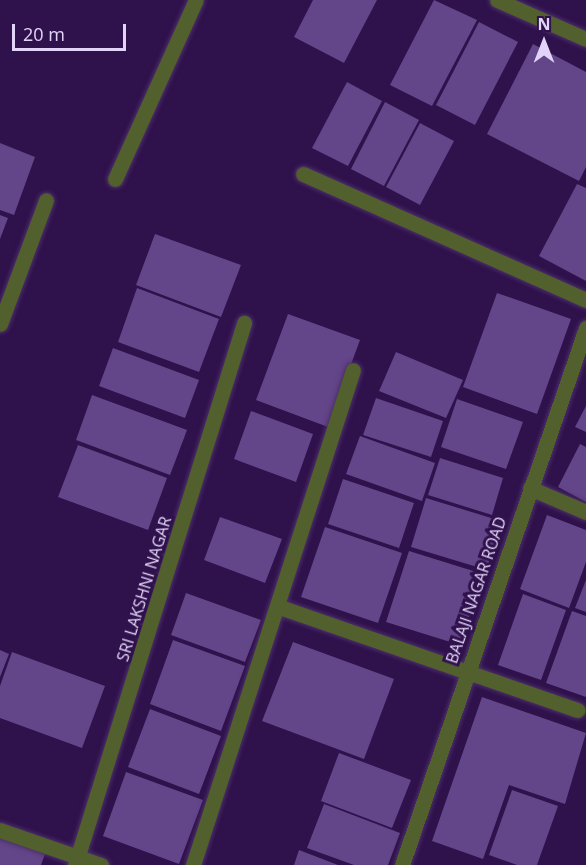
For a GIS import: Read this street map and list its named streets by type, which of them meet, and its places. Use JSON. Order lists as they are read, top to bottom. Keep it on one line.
{"streets":{"street":["SRI LAKSHNI NAGAR","BALAJI NAGAR ROAD"]},"scale_bar":"20 m","north":"top"}
